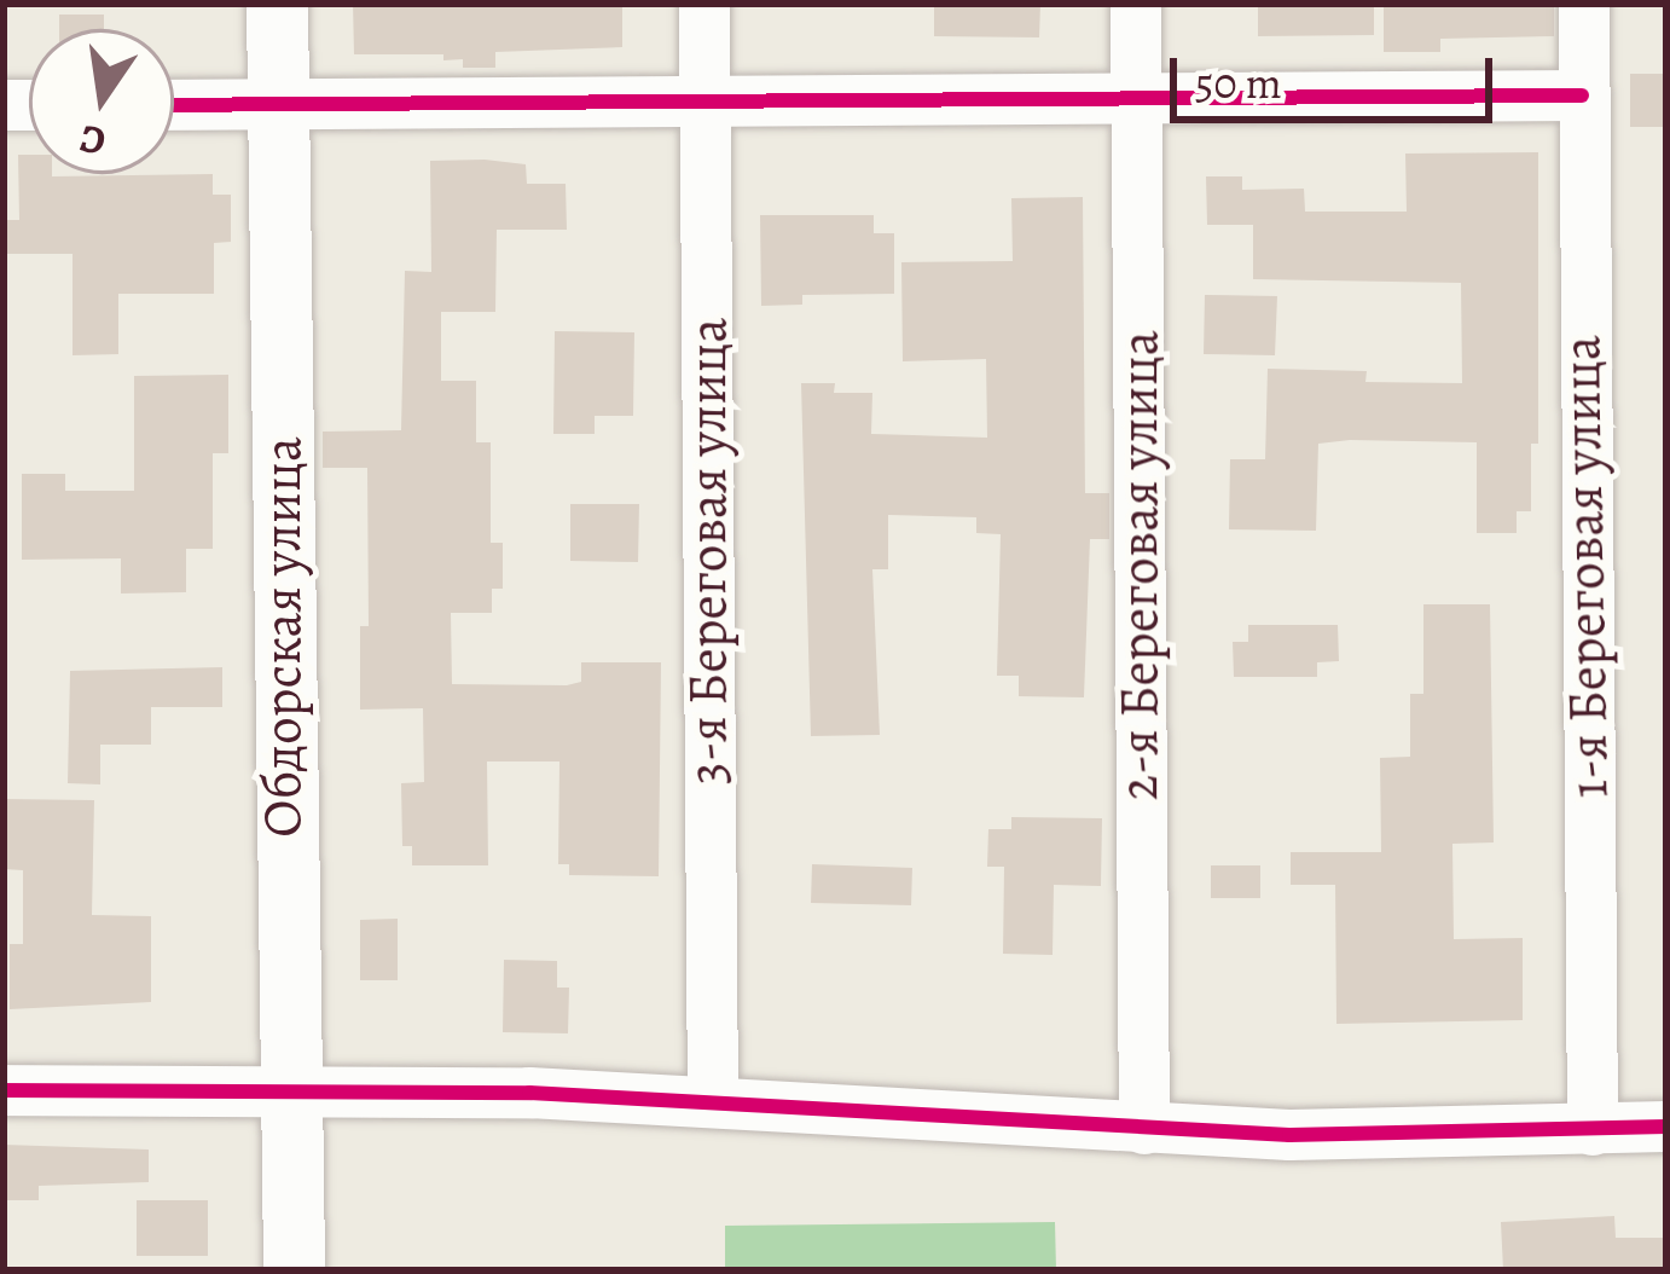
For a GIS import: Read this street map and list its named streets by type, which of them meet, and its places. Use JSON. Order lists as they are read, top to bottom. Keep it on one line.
{"streets":{"street":["3-я Береговая улица","2-я Береговая улица","1-я Береговая улица","Обдорская улица"]},"scale_bar":"50 m","north":"bottom"}
